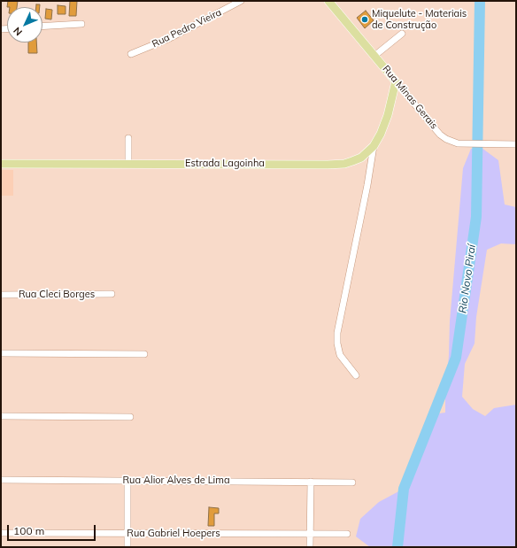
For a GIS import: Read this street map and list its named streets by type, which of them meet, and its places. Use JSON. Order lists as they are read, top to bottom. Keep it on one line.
{"streets":{"main road":["Rua Minas Gerais","Estrada Lagoinha"],"street":["Rua Pedro Vieira","Rua Cleci Borges","Rua Alior Alves de Lima","Rua Gabriel Hoepers"]},"crossings":[["Rua Minas Gerais","Estrada Lagoinha"]],"water":["Rio Novo Piraí"],"places":["Miquelute - Materiais de Construção"],"scale_bar":"100 m","north":"bottom left"}
